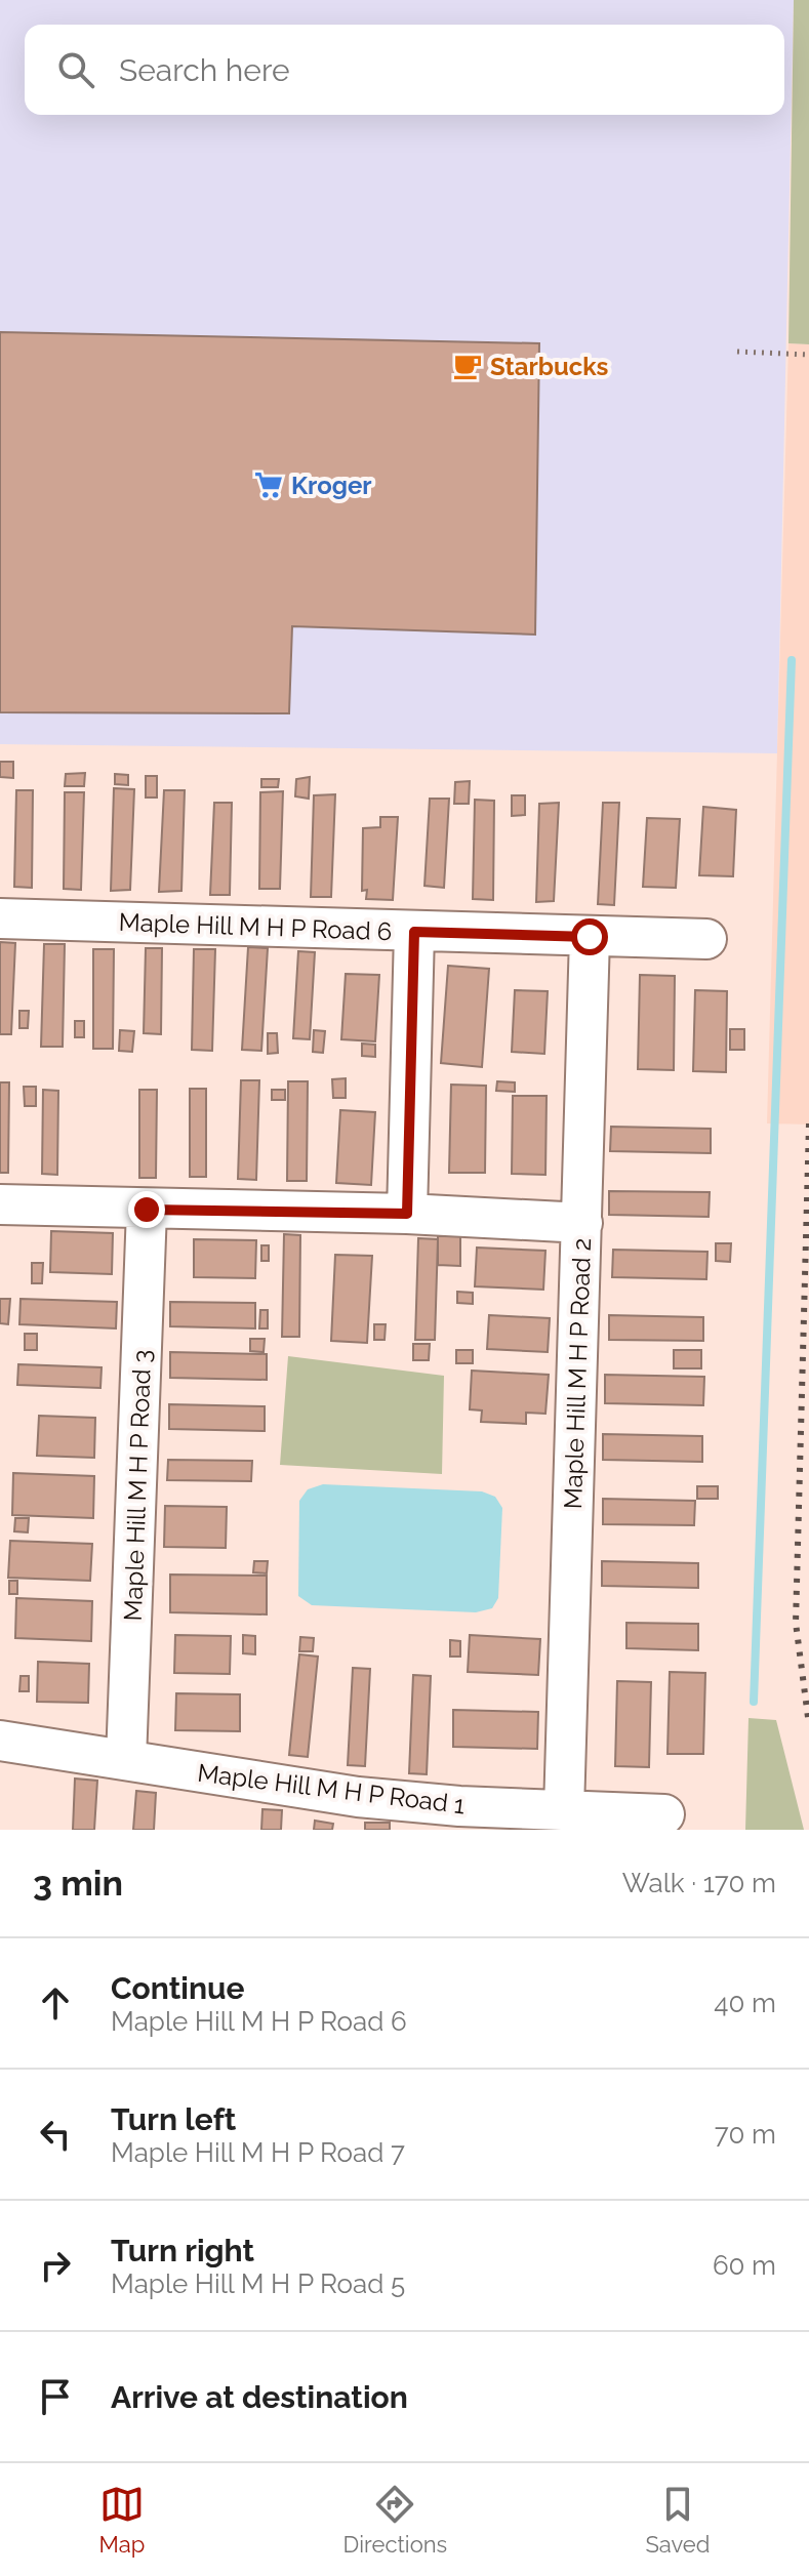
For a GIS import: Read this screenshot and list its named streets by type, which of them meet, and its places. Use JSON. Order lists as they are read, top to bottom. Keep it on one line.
{"streets":{"street":["Maple Hill M H P Road 6","Maple Hill M H P Road 2","Maple Hill M H P Road 3","Maple Hill M H P Road 1"]},"crossings":[["Maple Hill M H P Road 6","Maple Hill M H P Road 2"],["Maple Hill M H P Road 2","Maple Hill M H P Road 1"],["Maple Hill M H P Road 3","Maple Hill M H P Road 1"]],"places":{"cafe":["Starbucks"],"supermarket":["Kroger"]},"page":{"search":"Search here","heading":["3 min","Walk · 170 m"],"list":[["Continue","Maple Hill M H P Road 6","40 m"],["Turn left","Maple Hill M H P Road 7","70 m"],["Turn right","Maple Hill M H P Road 5","60 m"],"Arrive at destination"],"nav":["Map","Directions","Saved"]}}
